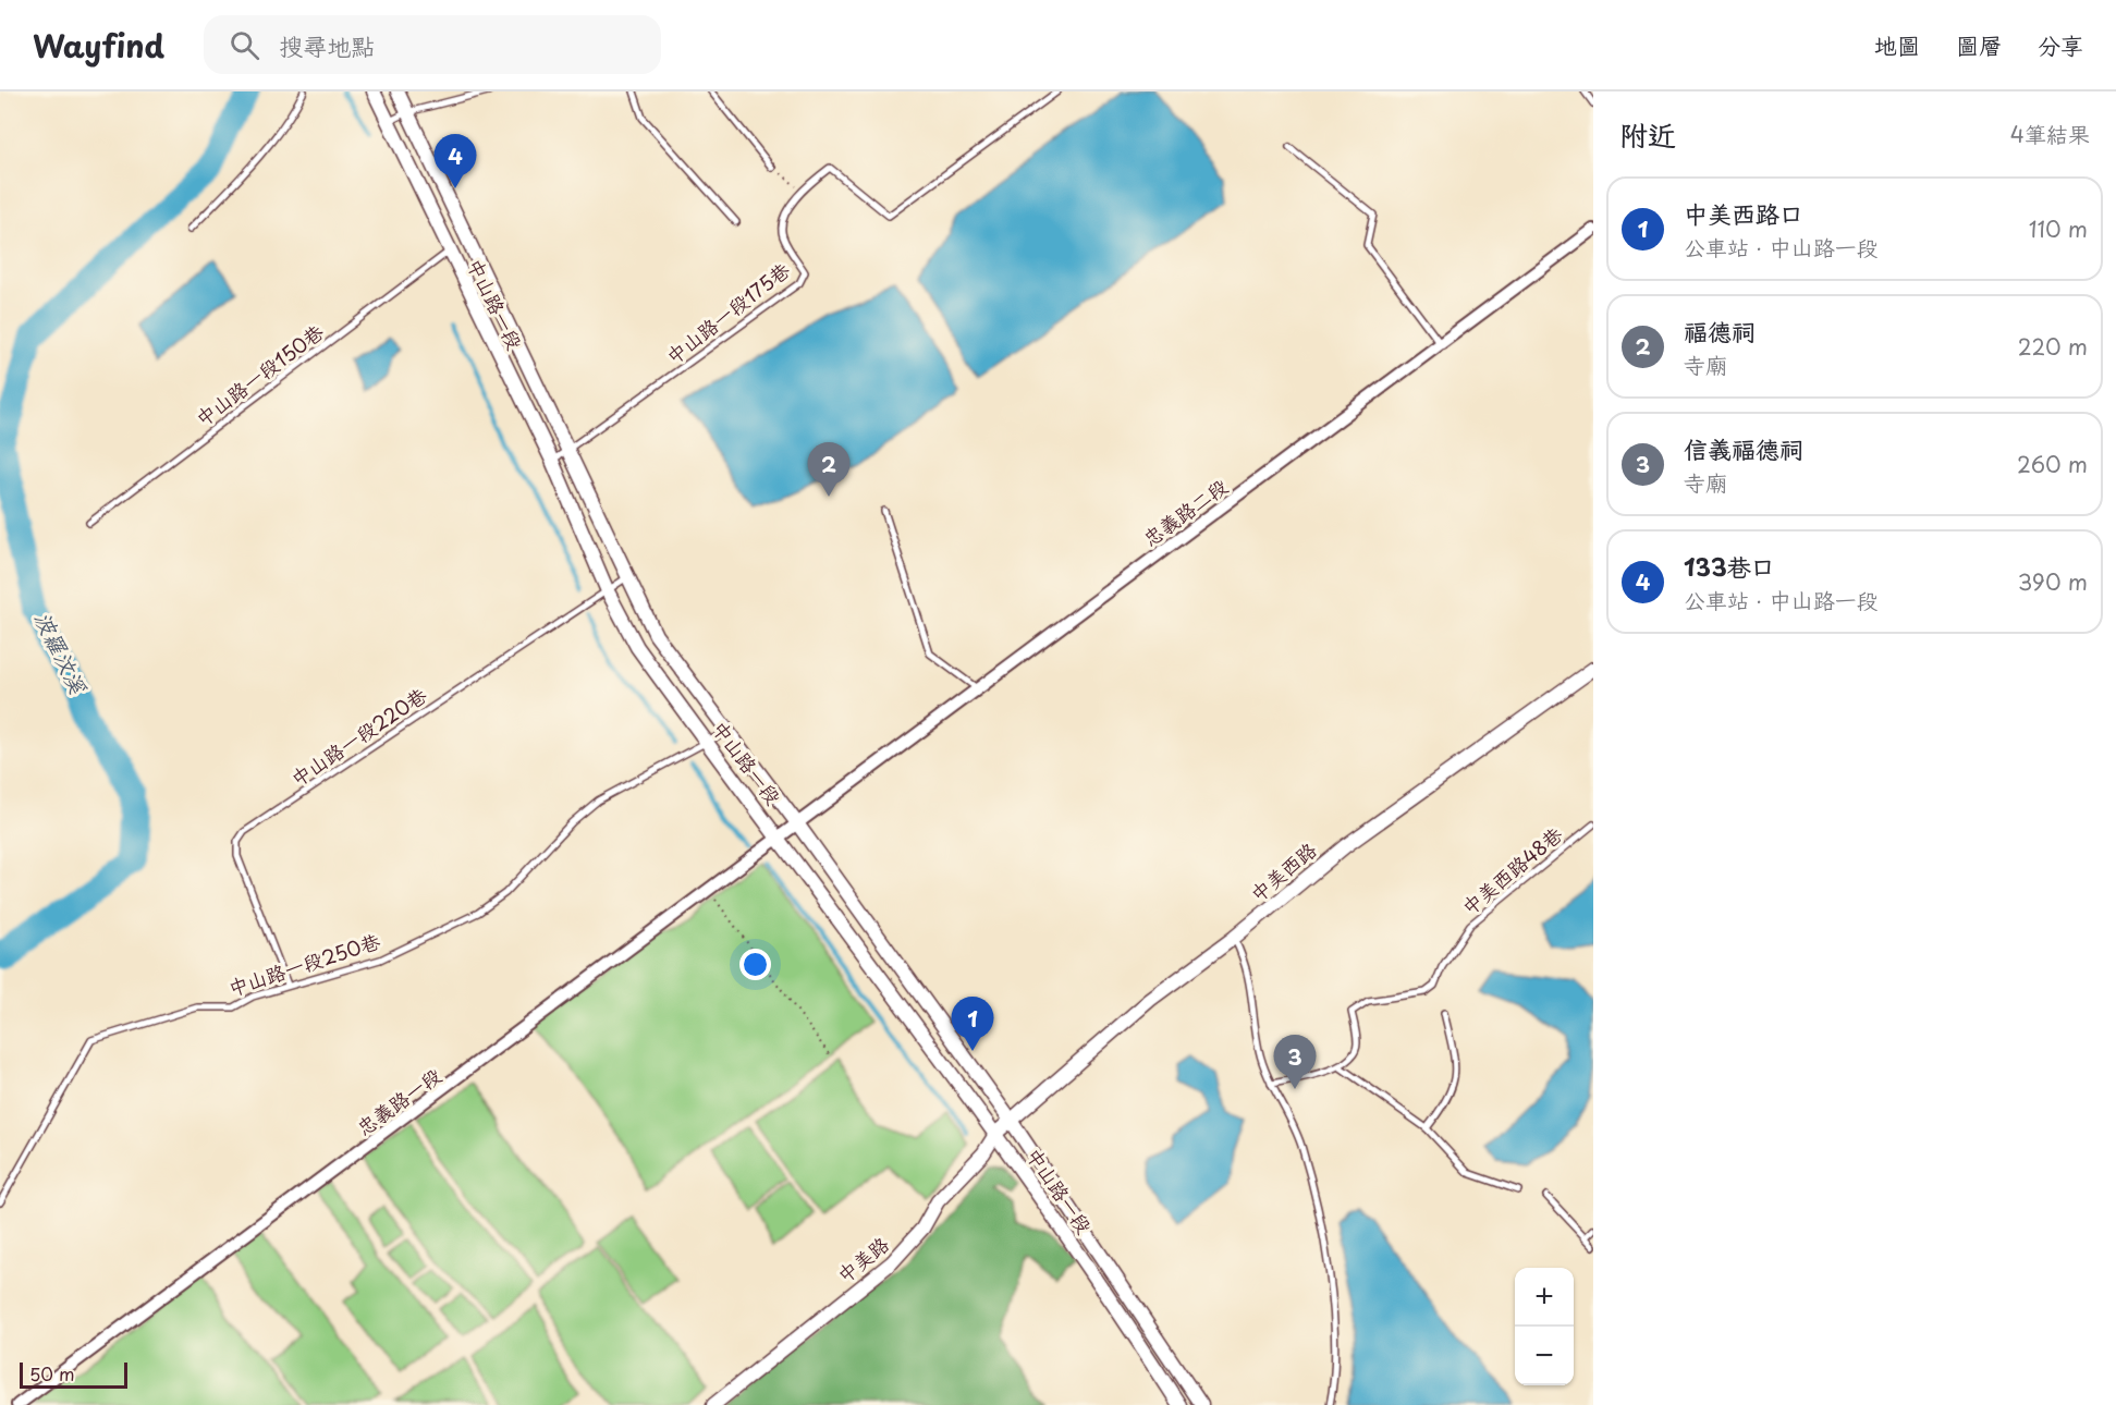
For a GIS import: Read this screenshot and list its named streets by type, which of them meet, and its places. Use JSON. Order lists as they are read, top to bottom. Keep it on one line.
{"streets":{"street":["中山路一段","忠義路二段","中美西路","忠義路一段","中美路"],"lane":["中山路一段175巷","中山路一段150巷","中山路一段220巷","中美西路48巷","中山路一段250巷"]},"crossings":[["中山路一段","中山路一段175巷"],["中山路一段","中山路一段150巷"],["中山路一段","忠義路二段"],["中山路一段","中山路一段220巷"],["中山路一段","中美西路"],["中山路一段","中山路一段250巷"],["中山路一段","忠義路一段"],["中山路一段","中美路"],["忠義路二段","忠義路一段"],["中山路一段220巷","中山路一段250巷"],["中美西路","中美路"]],"water":["波羅汶溪"],"scale_bar":"50 m","page":{"header":"Wayfind","search":"搜尋地點","nav":["地圖","圖層","分享"],"heading":["附近","4筆結果"],"pins":["4","2","1","3"],"list":[{"mark":"1","name":"中美西路口","note":"公車站 · 中山路一段","value":"110 m"},{"mark":"2","name":"福德祠","note":"寺廟","value":"220 m"},{"mark":"3","name":"信義福德祠","note":"寺廟","value":"260 m"},{"mark":"4","name":"133巷口","note":"公車站 · 中山路一段","value":"390 m"}],"map_buttons":["+","−"],"scale":"50 m"}}
